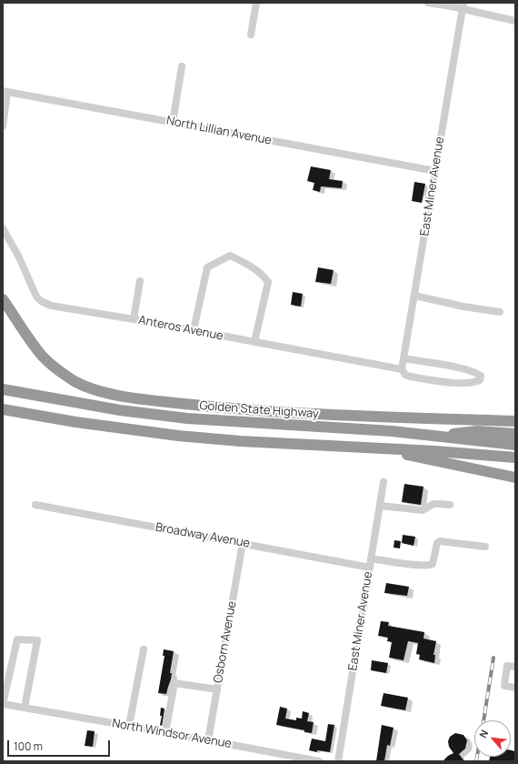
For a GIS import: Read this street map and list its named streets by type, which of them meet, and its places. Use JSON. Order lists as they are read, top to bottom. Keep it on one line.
{"streets":{"highway":["Golden State Highway"],"street":["North Lillian Avenue","East Miner Avenue","Anteros Avenue","Broadway Avenue","Osborn Avenue","North Windsor Avenue"]},"crossings":[["North Lillian Avenue","East Miner Avenue"],["East Miner Avenue","Anteros Avenue"],["East Miner Avenue","Broadway Avenue"],["Broadway Avenue","Osborn Avenue"],["Osborn Avenue","North Windsor Avenue"]],"scale_bar":"100 m","north":"top left"}
